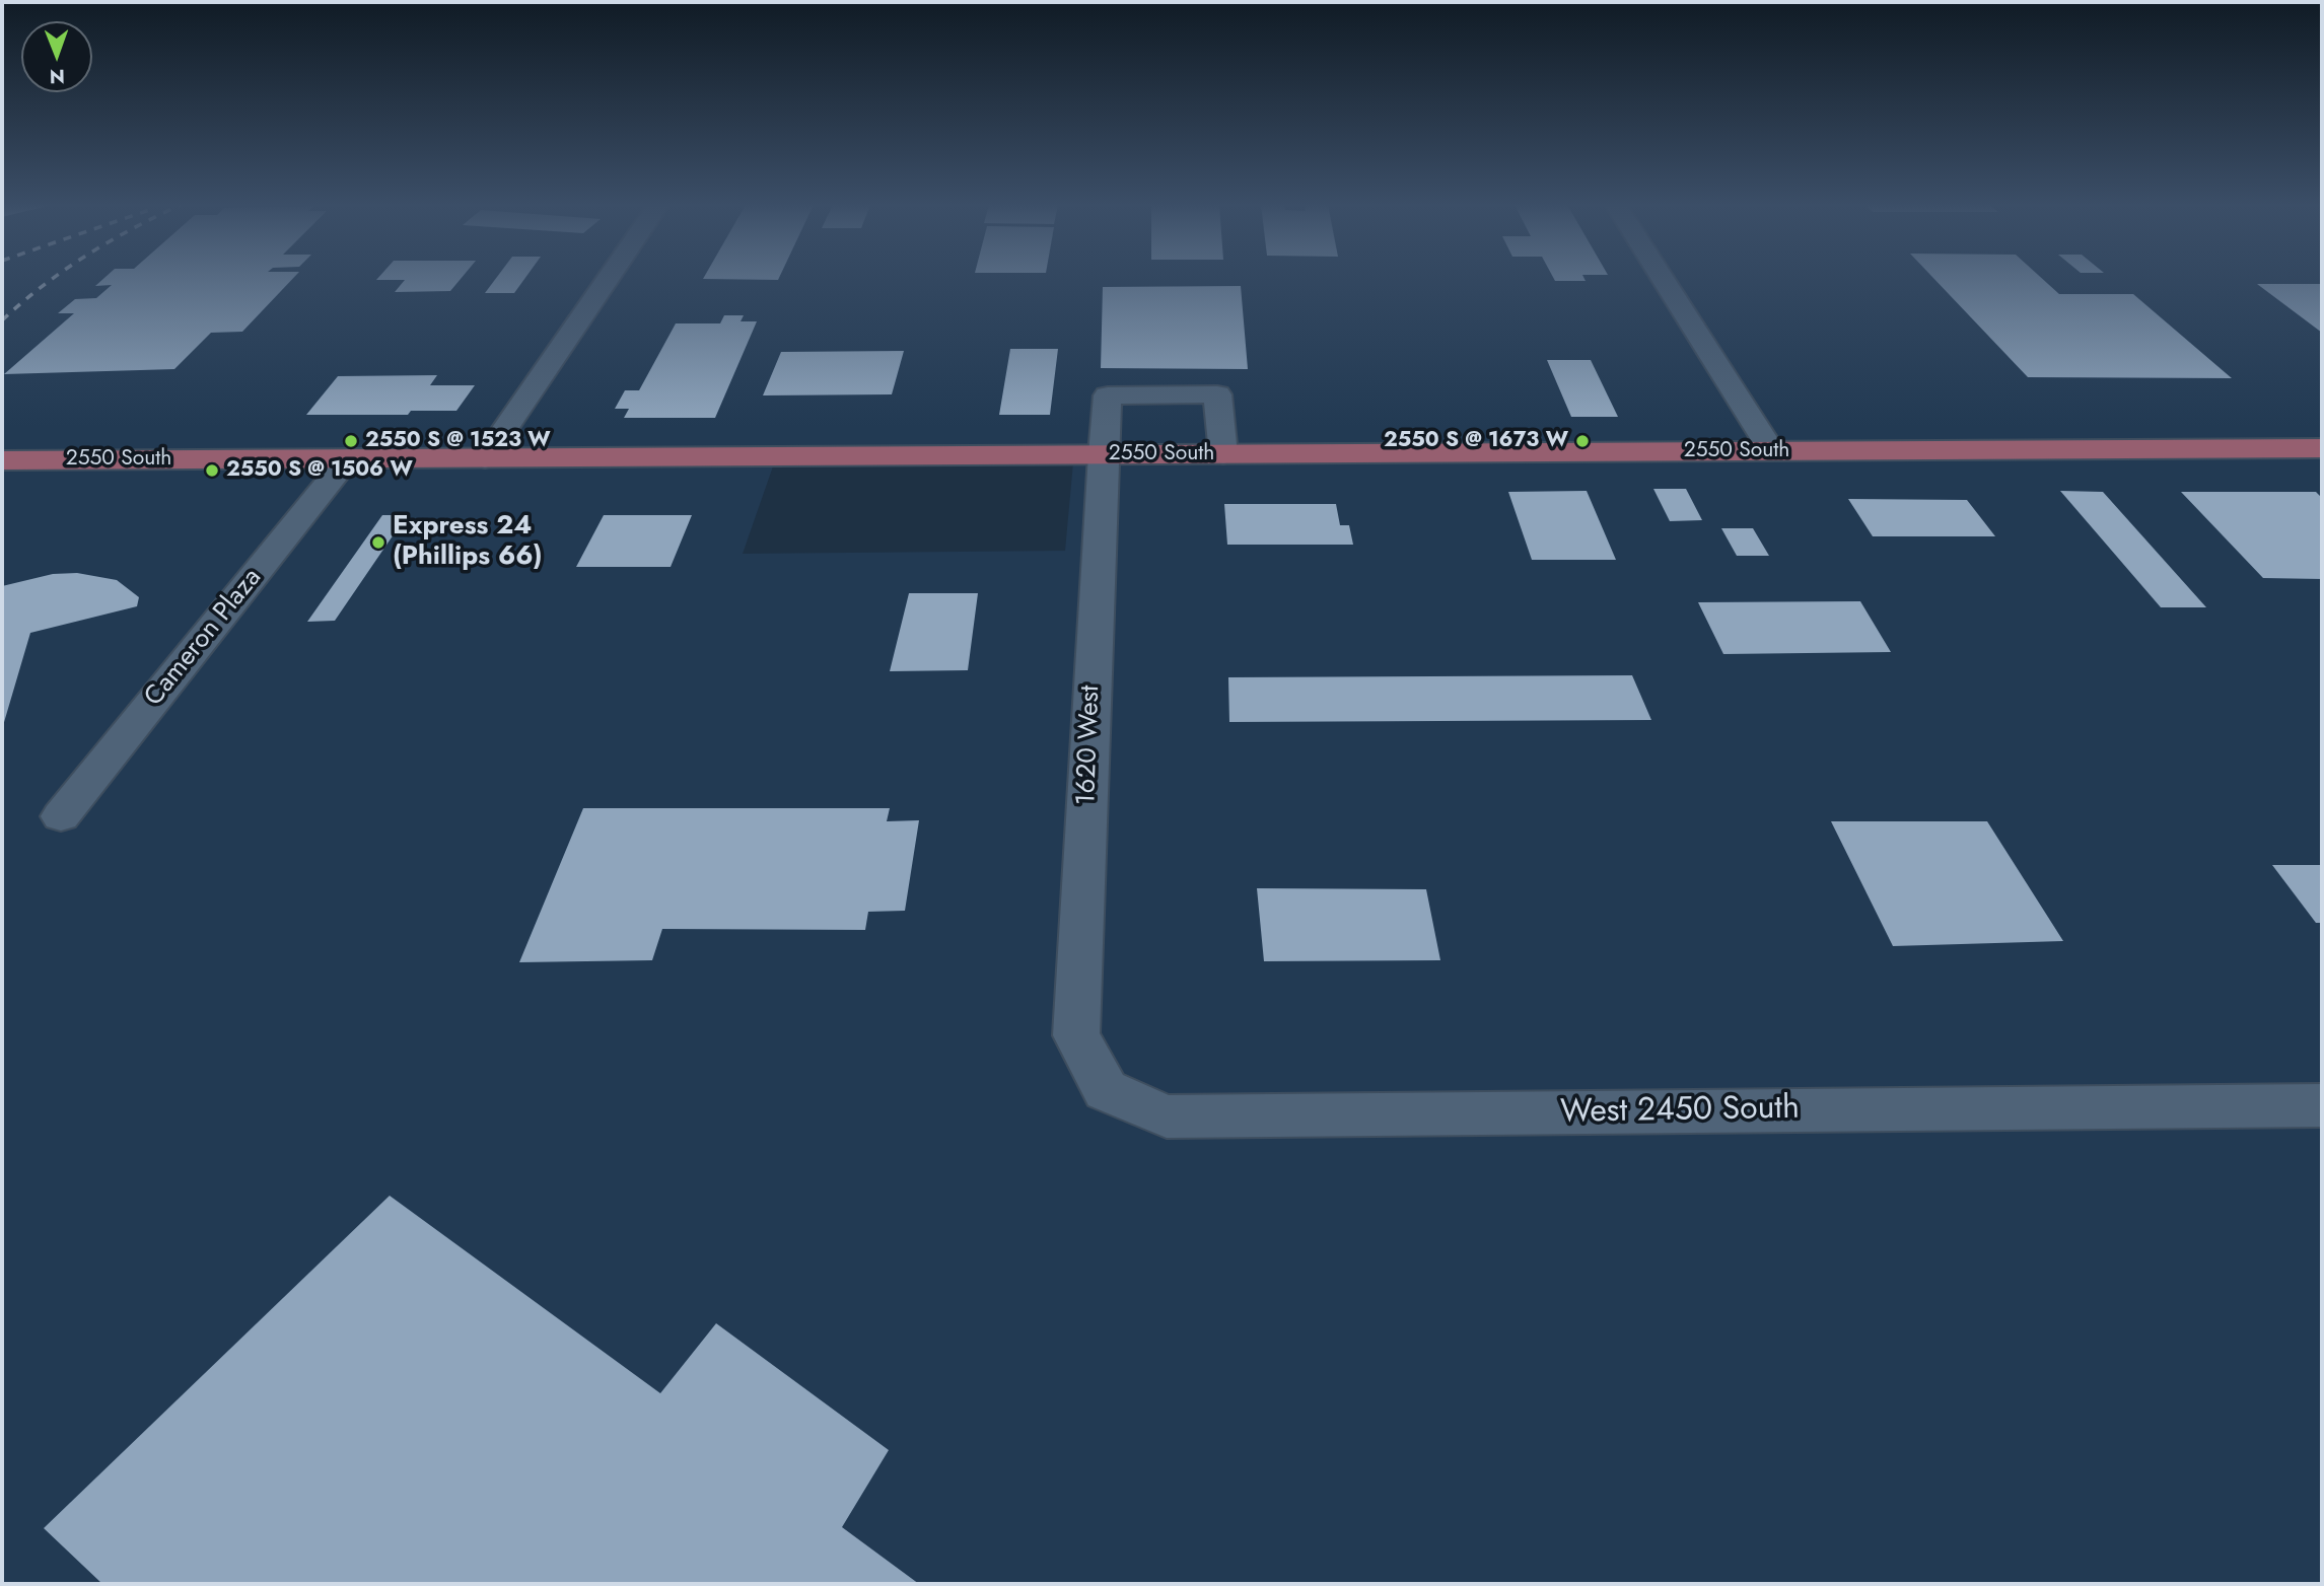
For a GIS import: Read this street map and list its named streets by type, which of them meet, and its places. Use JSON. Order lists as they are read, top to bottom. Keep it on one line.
{"streets":{"main road":["2550 South"],"street":["Cameron Plaza","1620 West","West 2450 South"]},"crossings":[["2550 South","Cameron Plaza"],["2550 South","1620 West"],["1620 West","West 2450 South"]],"places":["2550 S @ 1523 W","2550 S @ 1673 W","2550 S @ 1506 W","Express 24 (Phillips 66)"],"north":"bottom"}
